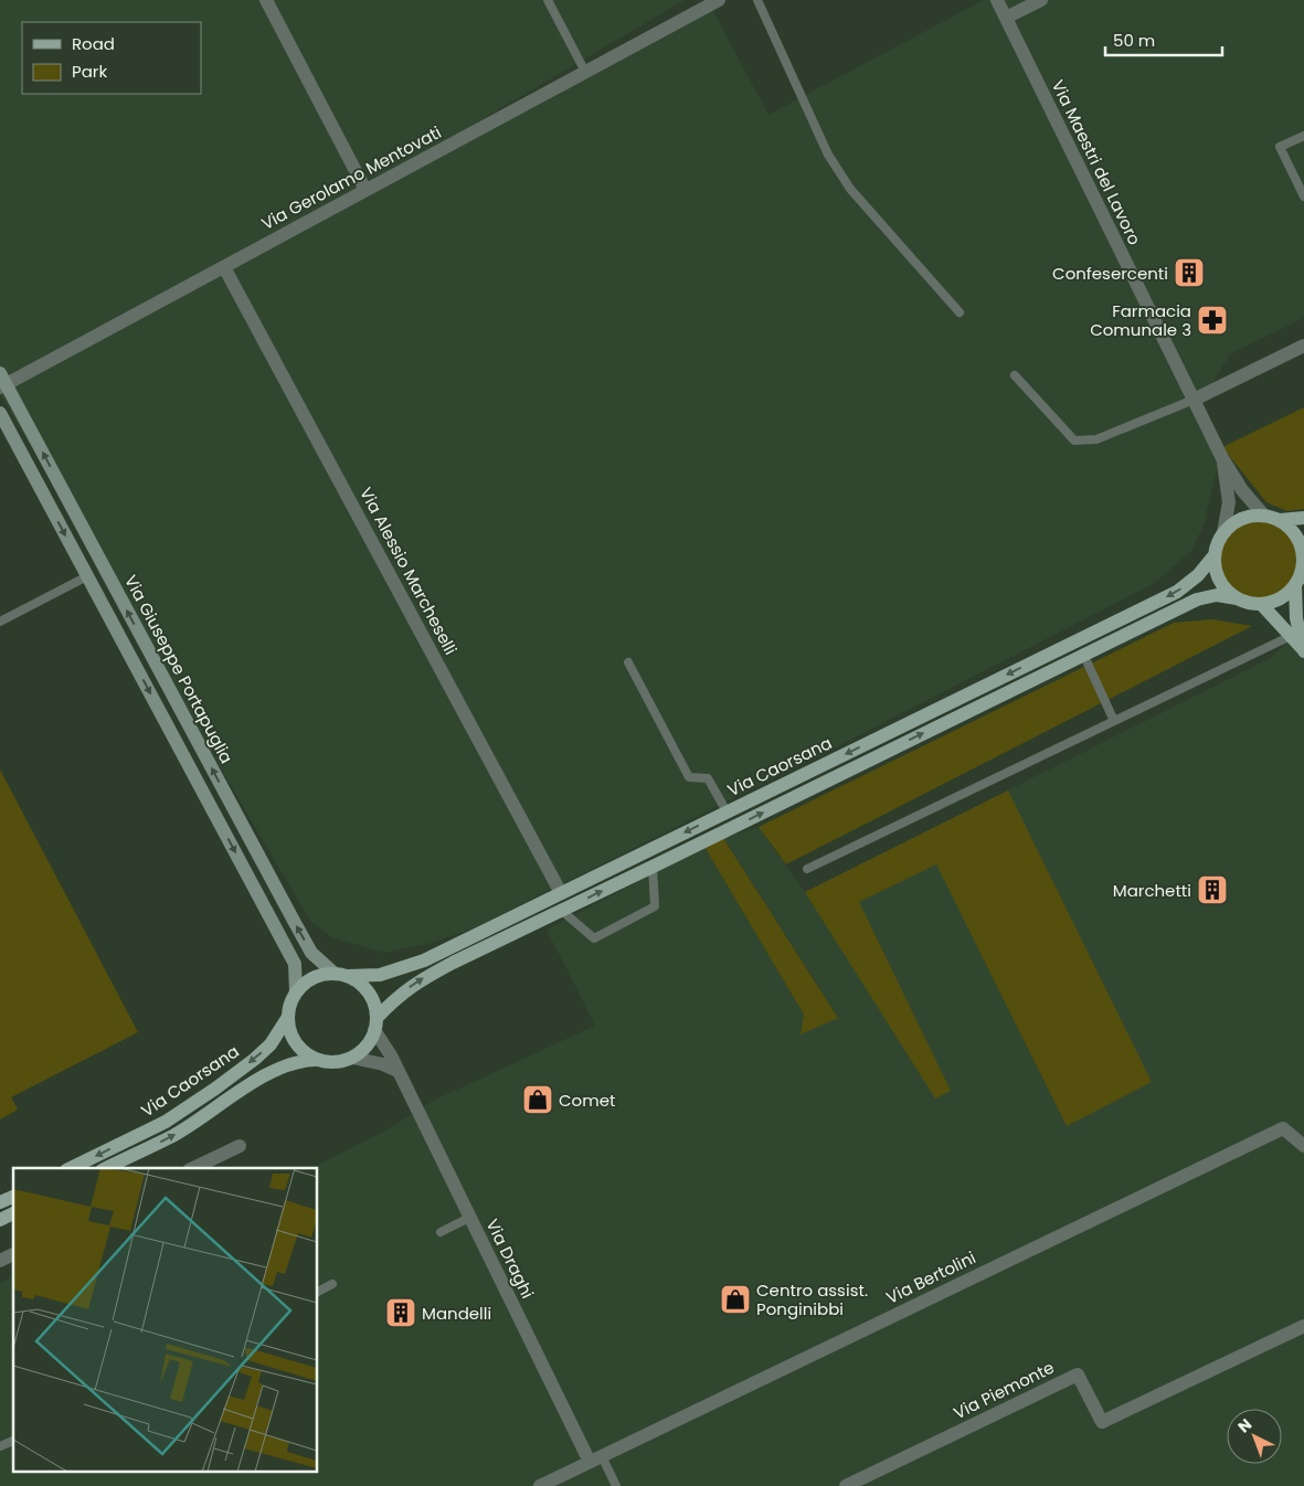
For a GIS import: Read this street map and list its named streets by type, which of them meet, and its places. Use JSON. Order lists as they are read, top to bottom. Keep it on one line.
{"streets":{"main road":["Via Giuseppe Portapuglia","Via Caorsana"],"street":["Via Maestri del Lavoro","Via Gerolamo Mentovati","Via Alessio Marcheselli","Via Draghi","Via Bertolini","Via Piemonte"]},"crossings":[["Via Maestri del Lavoro","Via Caorsana"],["Via Gerolamo Mentovati","Via Alessio Marcheselli"],["Via Gerolamo Mentovati","Via Giuseppe Portapuglia"],["Via Alessio Marcheselli","Via Caorsana"],["Via Giuseppe Portapuglia","Via Caorsana"],["Via Giuseppe Portapuglia","Via Draghi"],["Via Caorsana","Via Draghi"],["Via Draghi","Via Bertolini"]],"places":{"building":["Confesercenti","Marchetti","Mandelli"],"pharmacy":["Farmacia Comunale 3"],"shop":["Comet","Centro assist. Ponginibbi"]},"legend":["Road","Park"],"scale_bar":"50 m","north":"top left"}
